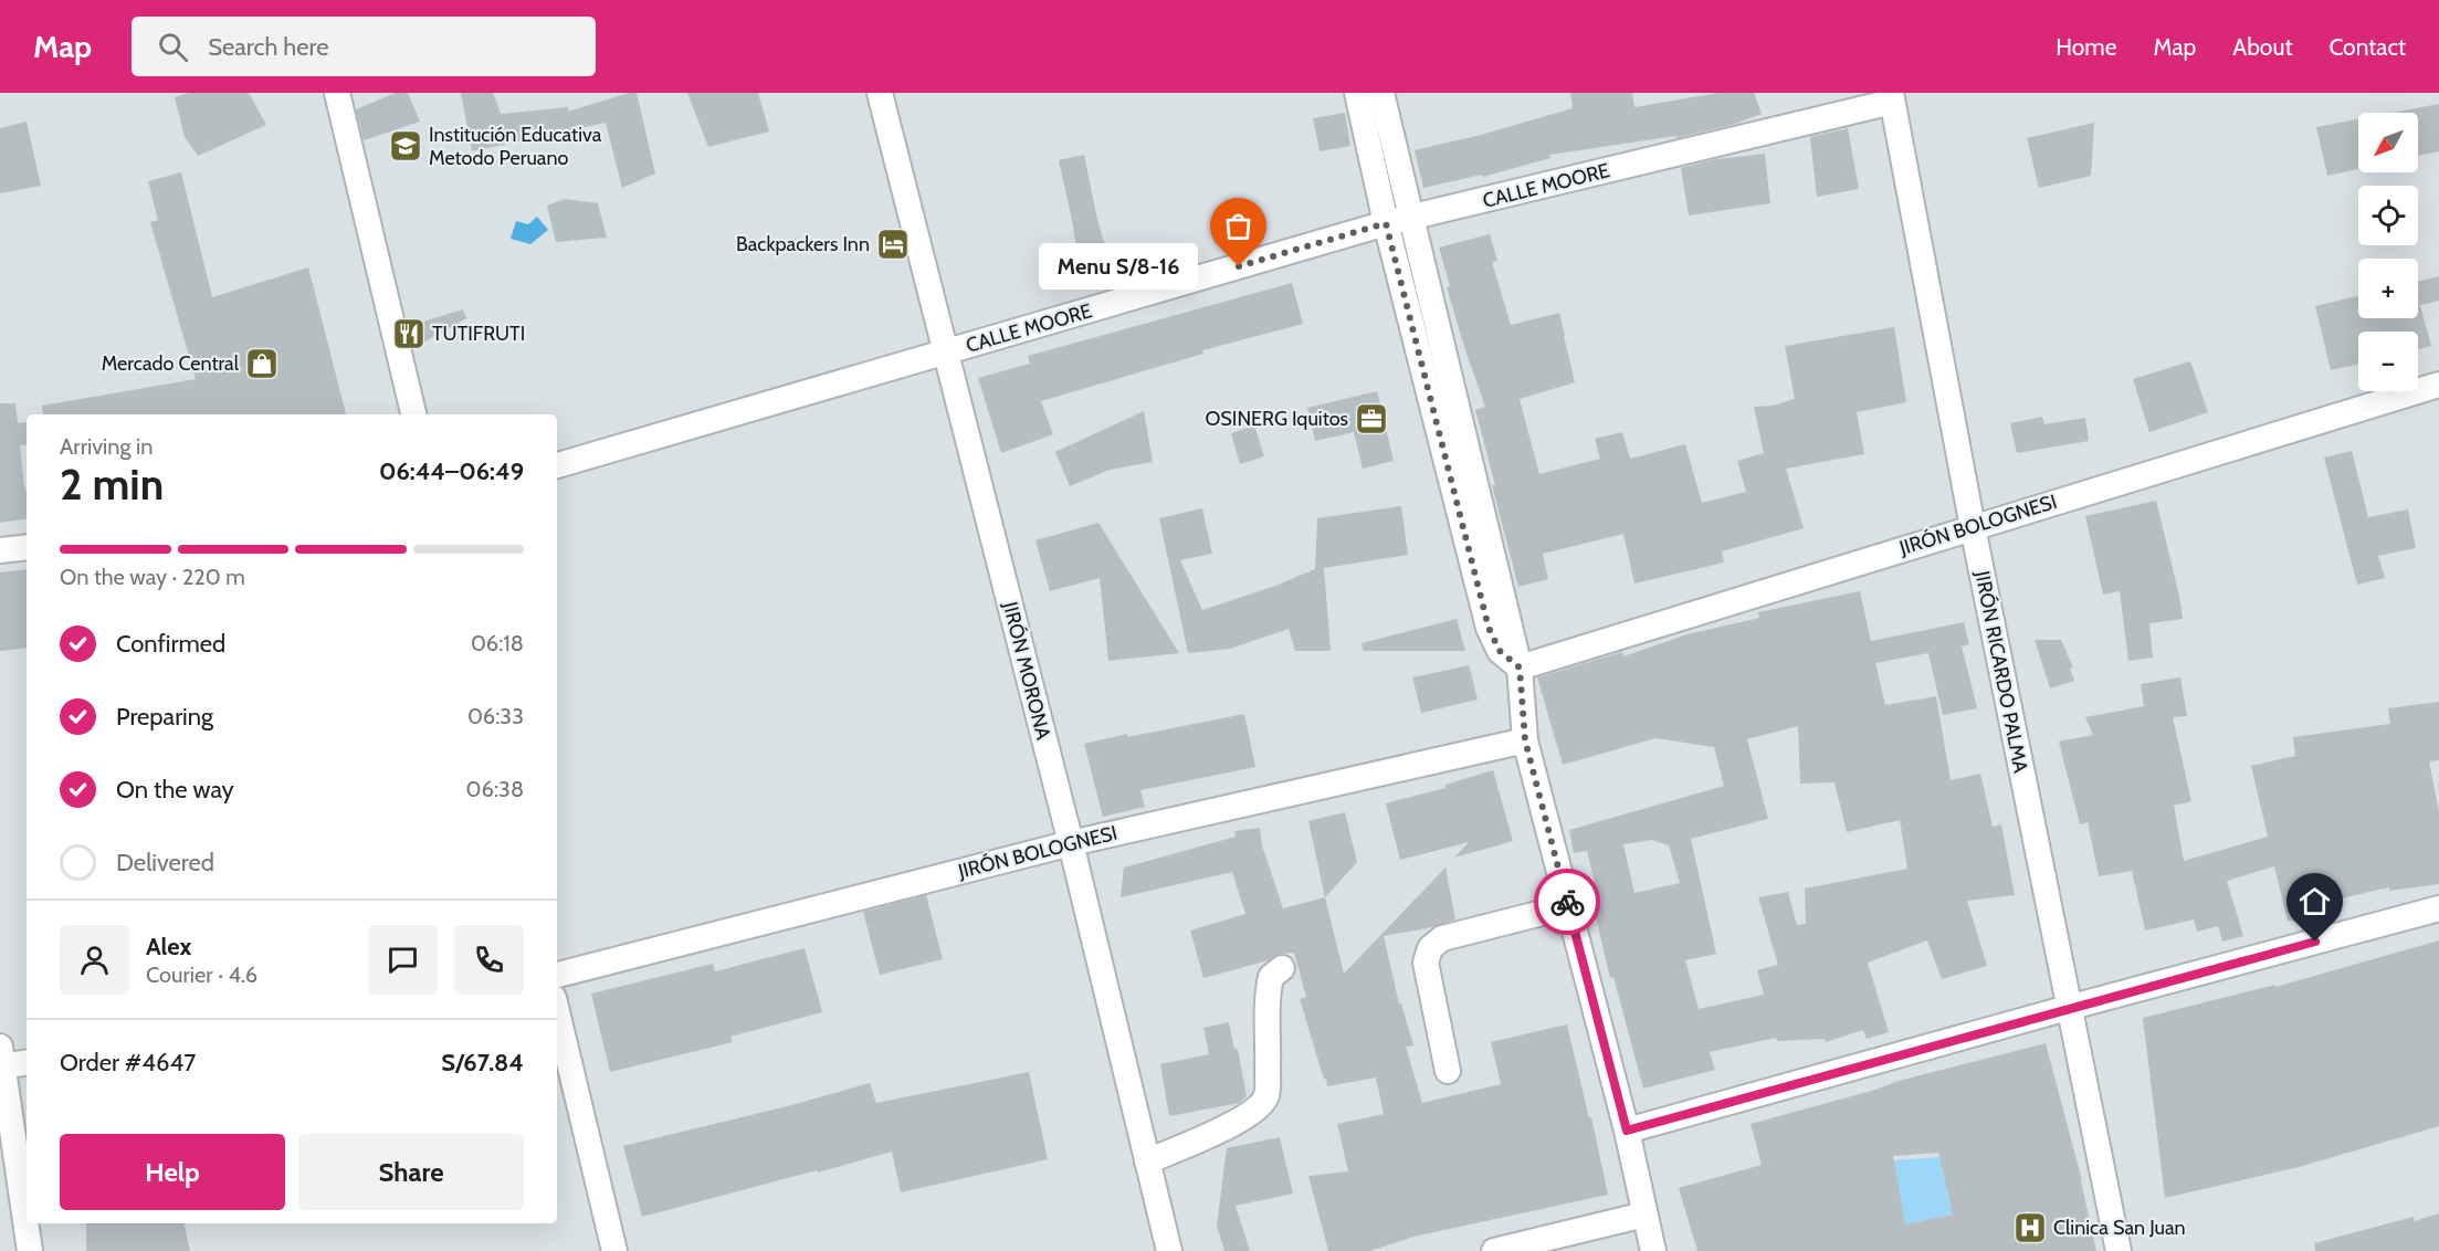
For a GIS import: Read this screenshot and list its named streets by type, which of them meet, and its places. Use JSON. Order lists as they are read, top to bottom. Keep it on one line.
{"streets":{"street":["CALLE MOORE","JIRÓN BOLOGNESI","JIRÓN MORONA","JIRÓN RICARDO PALMA"]},"crossings":[["CALLE MOORE","JIRÓN MORONA"],["CALLE MOORE","JIRÓN RICARDO PALMA"],["JIRÓN BOLOGNESI","JIRÓN MORONA"],["JIRÓN BOLOGNESI","JIRÓN RICARDO PALMA"]],"places":{"school or university":["Institución Educativa Metodo Peruano"],"hotel":["Backpackers Inn"],"other":["Menu S/8-16"],"restaurant":["TUTIFRUTI"],"shop":["Mercado Central"],"office":["OSINERG Iquitos"],"hospital":["Clinica San Juan"]},"north":"bottom left","page":{"header":"Map","search":"Search here","nav":["Home","Map","About","Contact"],"map_buttons":["+","−"],"bubble":"Menu S/8-16","heading":["2 min","Arriving in","06:44–06:49"],"panel":["Alex","Courier · 4.6","Order #4647","S/67.84"],"bar":"On the way · 220 m","list":[["Confirmed","06:18"],["Preparing","06:33"],["On the way","06:38"],"Delivered"],"buttons":["Help","Share"]}}
